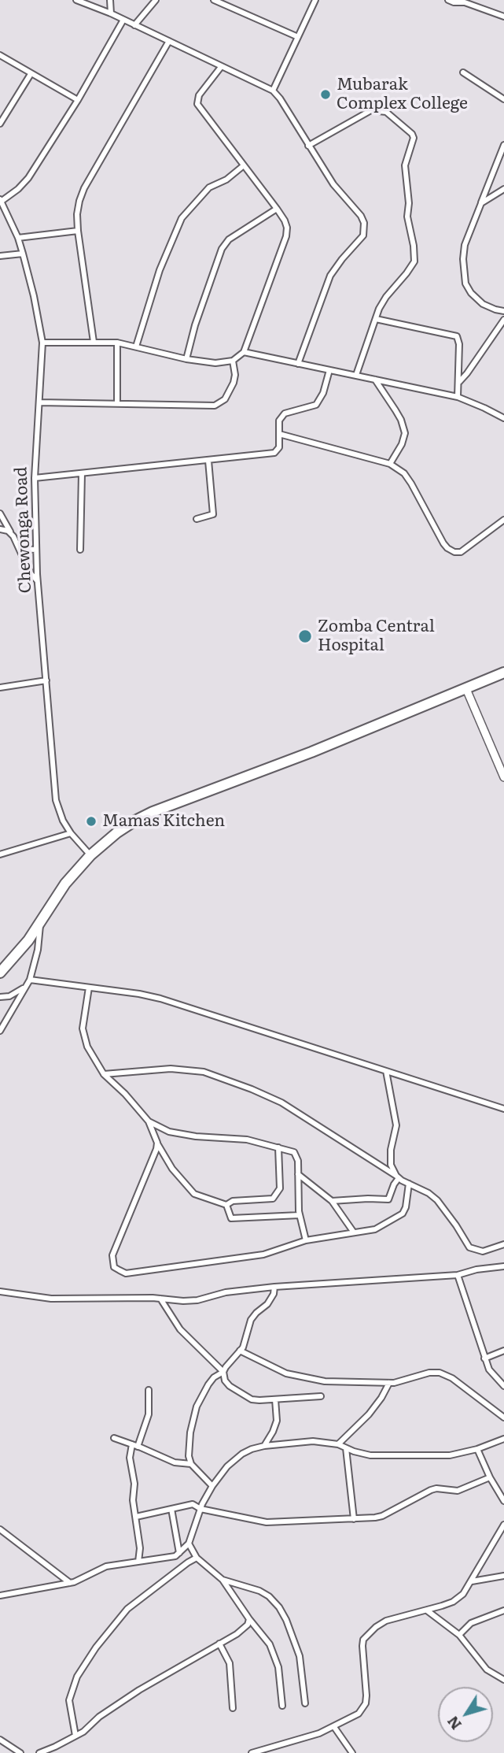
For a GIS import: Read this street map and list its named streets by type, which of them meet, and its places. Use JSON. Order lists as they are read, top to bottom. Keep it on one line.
{"streets":{"street":["Chewonga Road"]},"places":["Mubarak Complex College","Zomba Central Hospital","Mamas Kitchen"],"north":"bottom left"}
